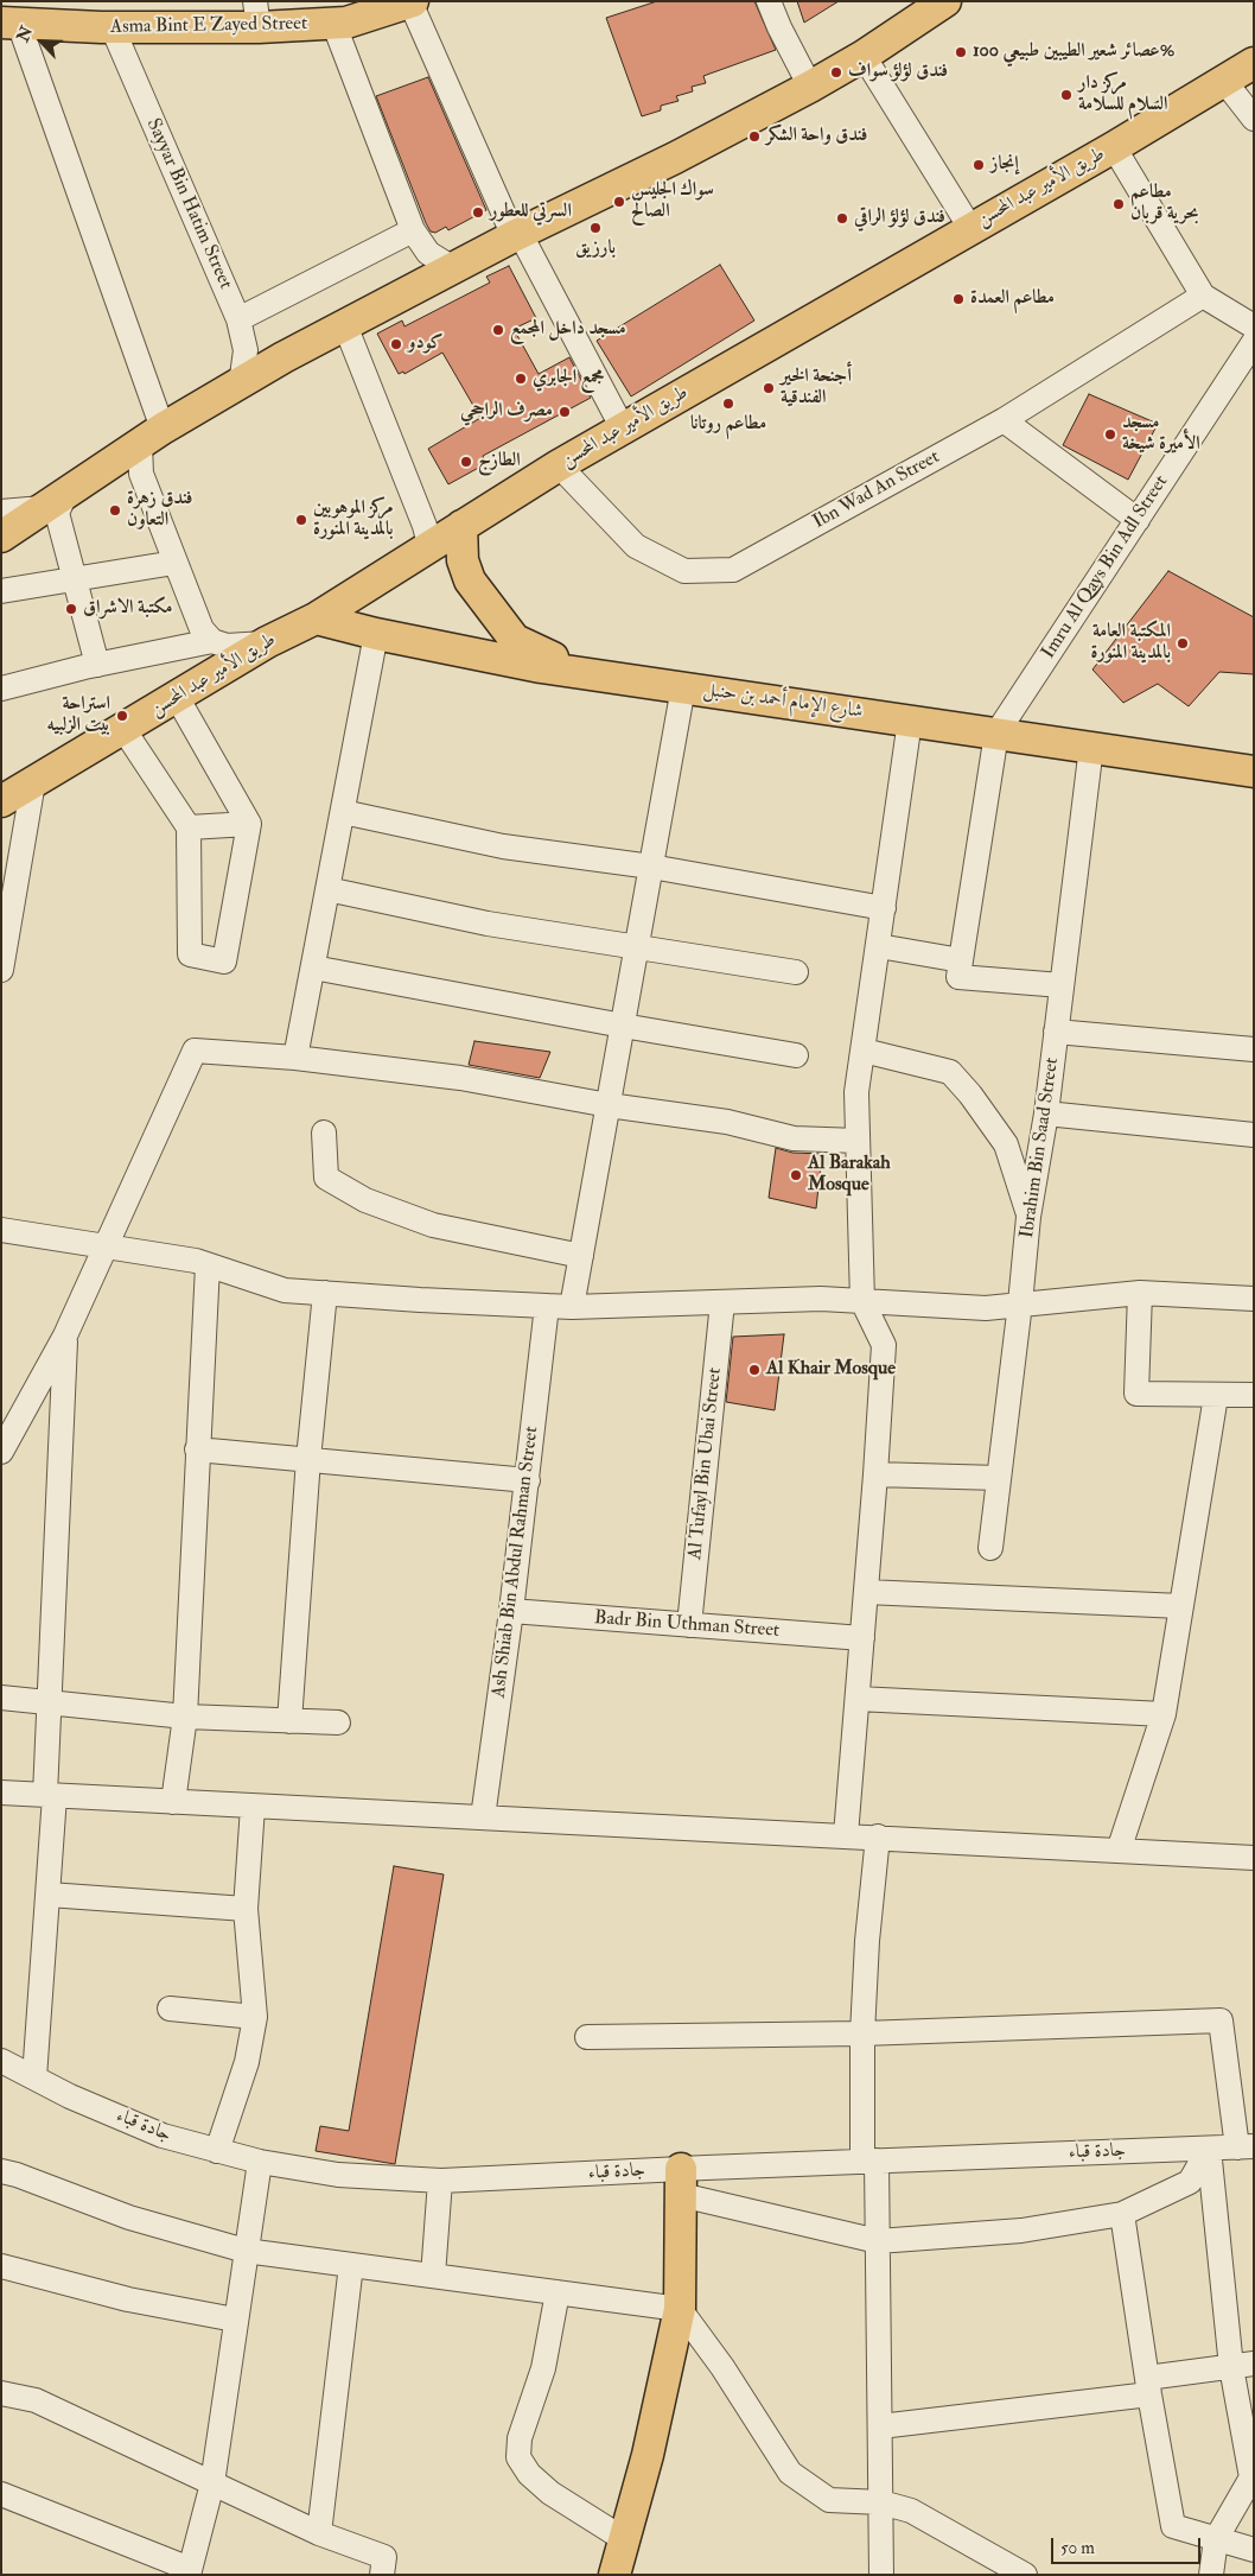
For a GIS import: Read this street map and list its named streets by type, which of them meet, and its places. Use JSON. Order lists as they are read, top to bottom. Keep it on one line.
{"streets":{"main road":["Asma Bint E Zayed Street","طريق الأمير عبد المحسن","شارع الإمام أحمد بن حنبل"],"street":["Sayyar Bin Hatim Street","Ibn Wad An Street","Imru Al Qays Bin Adl Street","Ibrahim Bin Saad Street","Al Tufayl Bin Ubai Street","Ash Shiab Bin Abdul Rahman Street","Badr Bin Uthman Street","جادة قباء"]},"crossings":[["Asma Bint E Zayed Street","Sayyar Bin Hatim Street"],["طريق الأمير عبد المحسن","Ibn Wad An Street"],["طريق الأمير عبد المحسن","شارع الإمام أحمد بن حنبل"],["Imru Al Qays Bin Adl Street","شارع الإمام أحمد بن حنبل"],["شارع الإمام أحمد بن حنبل","Ibrahim Bin Saad Street"],["Al Tufayl Bin Ubai Street","Badr Bin Uthman Street"],["Ash Shiab Bin Abdul Rahman Street","Badr Bin Uthman Street"]],"places":["عصائر شعير الطيبين طبيعي 100%","فندق لؤلؤ سواف","مركز دار السلام للسلامة","فندق واحة الشكر","إنجاز","سواك الجليس الصالح","مطاعم بحرية قربان","السرتي للعطور","فندق لؤلؤ الراقي","بارزيق","مطاعم العمدة","مسجد داخل المجمع","كودو","مجمع الجابري","أجنحة الخير الفندقية","مطاعم روتانا","مصرف الراجحي","مسجد الأميرة شيخة","الطازج","فندق زهرة التعاون","مركز الموهوبين بالمدينة المنورة","مكتبة الاشراق","المكتبة العامة بالمدينة المنورة","استراحة بيت الزلبيه","Al Barakah Mosque","Al Khair Mosque"],"scale_bar":"50 m","north":"top left"}
